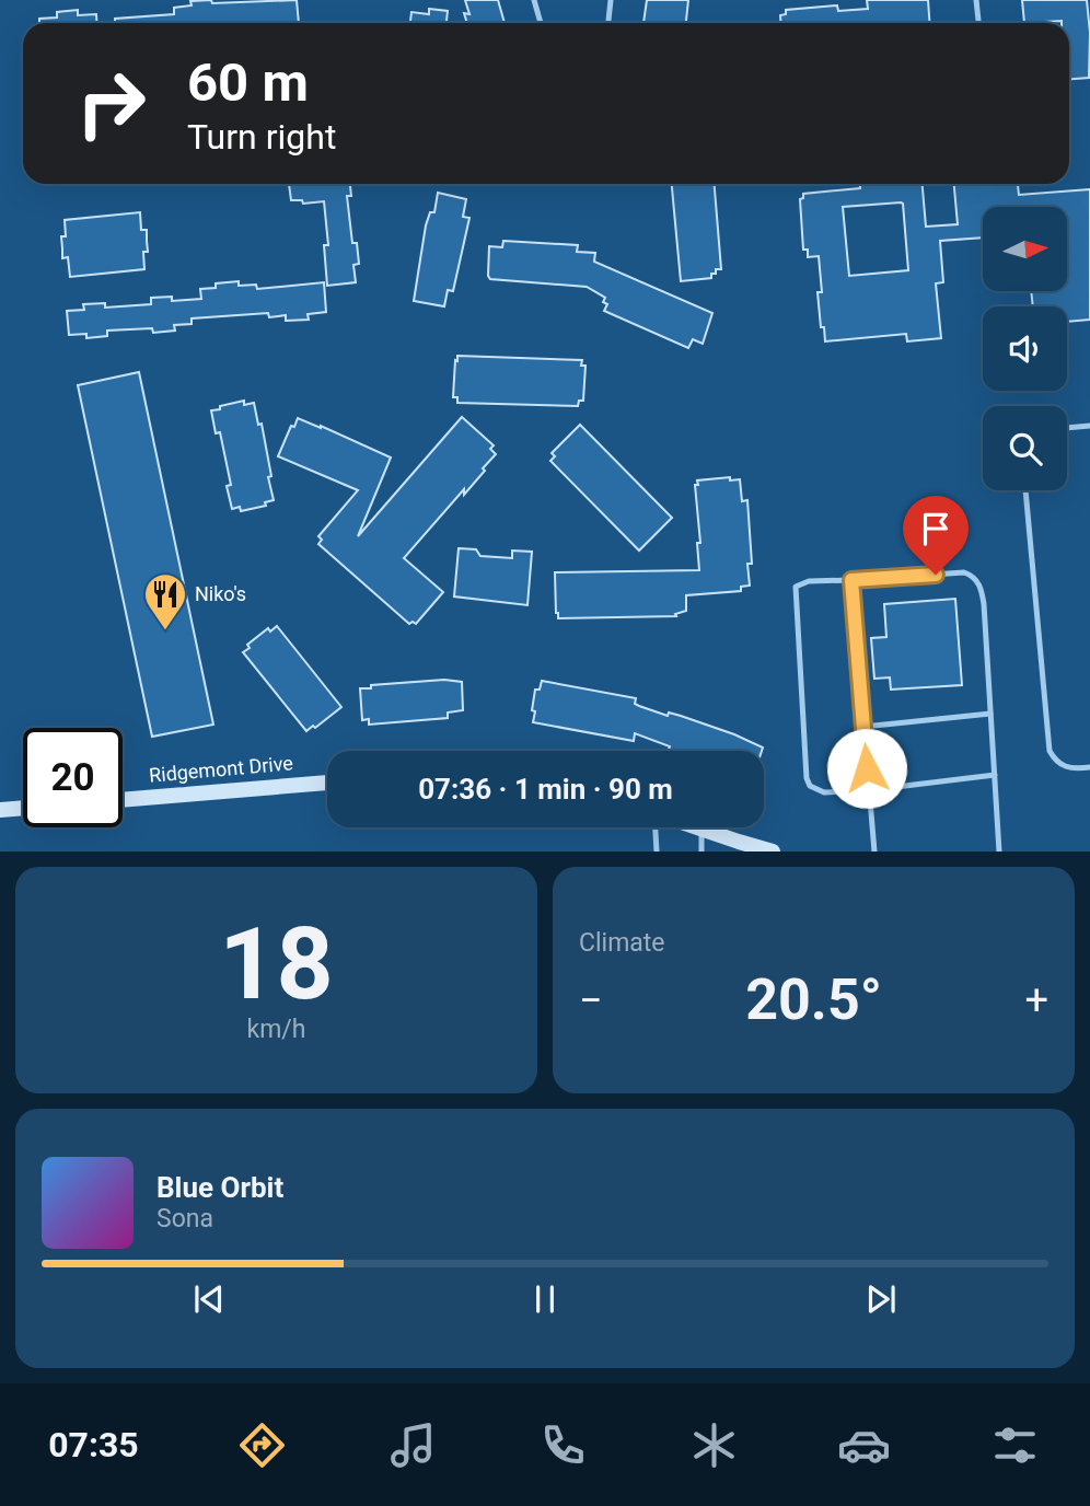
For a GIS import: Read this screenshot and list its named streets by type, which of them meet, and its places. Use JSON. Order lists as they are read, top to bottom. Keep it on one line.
{"streets":{"street":["Ridgemont Drive"]},"places":{"restaurant":["Niko's"]},"north":"right","page":{"turn":["60 m","Turn right"],"limit":"20","trip":"07:36 · 1 min · 90 m","tile":[["18","km/h"],"Climate"],"heat":["−","20.5°","+"],"song":["Blue Orbit","Sona"],"tabs":"07:35"}}
